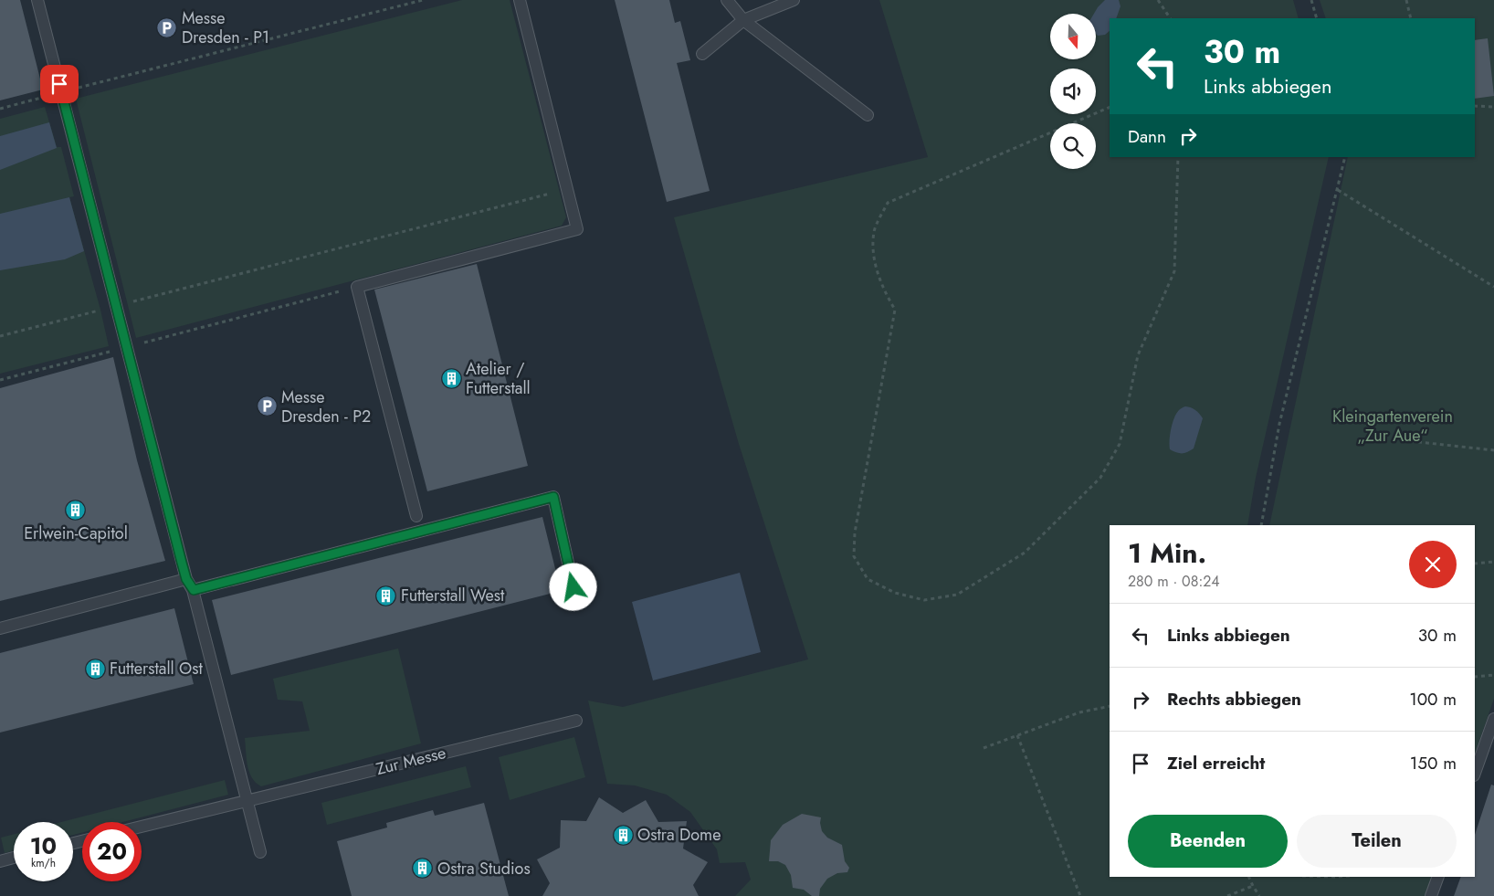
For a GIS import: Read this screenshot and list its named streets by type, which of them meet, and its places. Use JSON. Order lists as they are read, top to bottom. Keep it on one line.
{"streets":{"lane":["Zur Messe"]},"parks":["Kleingartenverein „Zur Aue“"],"places":{"parking":["Messe Dresden - P1","Messe Dresden - P2"],"building":["Atelier / Futterstall","Erlwein-Capitol","Futterstall West","Futterstall Ost","Ostra Dome","Ostra Studios"]},"north":"bottom","page":{"turn":["30 m","Links abbiegen"],"then":"Dann","heading":["1 Min.","280 m · 08:24"],"list":[{"name":"Links abbiegen","value":"30 m"},{"name":"Rechts abbiegen","value":"100 m"},{"name":"Ziel erreicht","value":"150 m"}],"buttons":["Beenden","Teilen"],"speed":"10 km/h","limit":"20"}}
